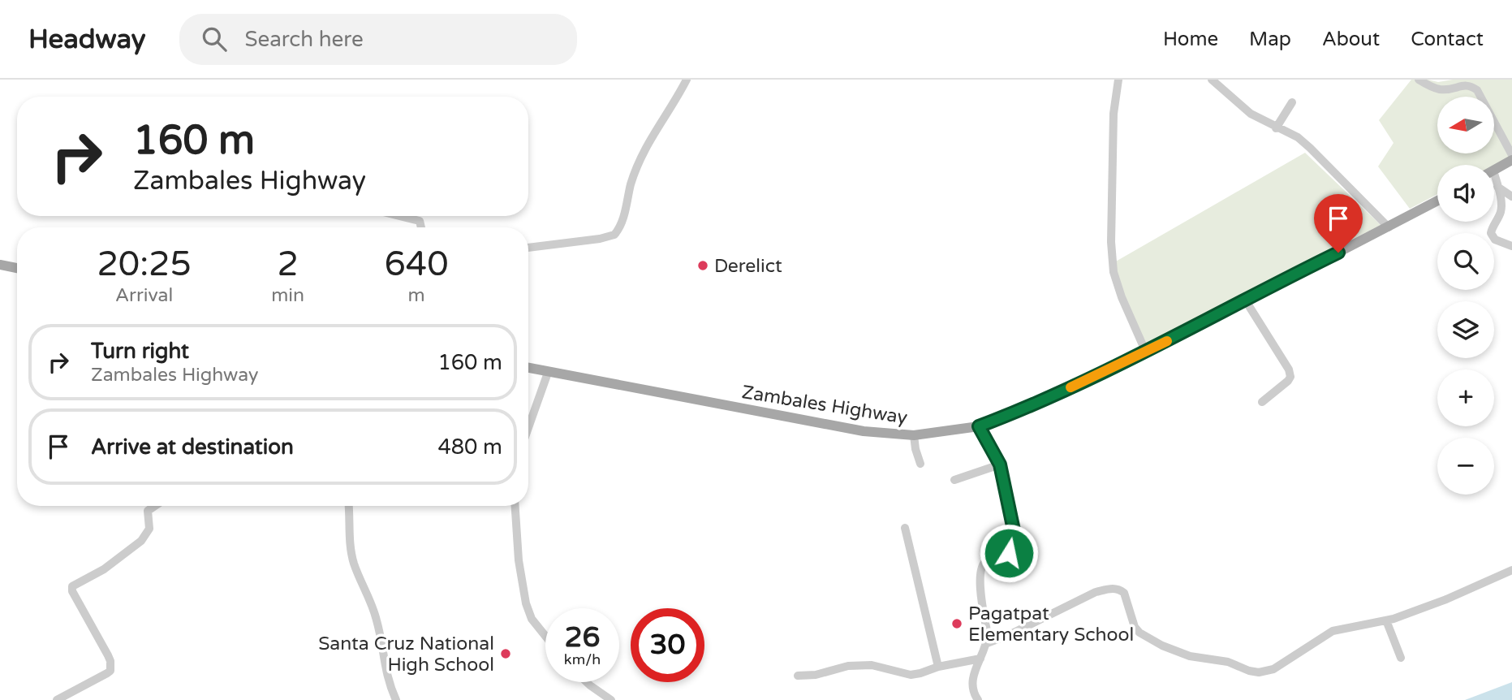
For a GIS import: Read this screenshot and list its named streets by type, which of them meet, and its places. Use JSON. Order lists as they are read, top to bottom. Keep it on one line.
{"streets":{"main road":["Zambales Highway"]},"places":["Derelict","Pagatpat Elementary School","Santa Cruz National High School"],"north":"left","page":{"header":"Headway","search":"Search here","nav":["Home","Map","About","Contact"],"map_buttons":["+","−"],"turn":["160 m","Zambales Highway"],"eta":["20:25","Arrival","2","min","640","m"],"list":[{"name":"Turn right","note":"Zambales Highway","value":"160 m"},{"name":"Arrive at destination","value":"480 m"}],"speed":"26 km/h","limit":"30"}}
